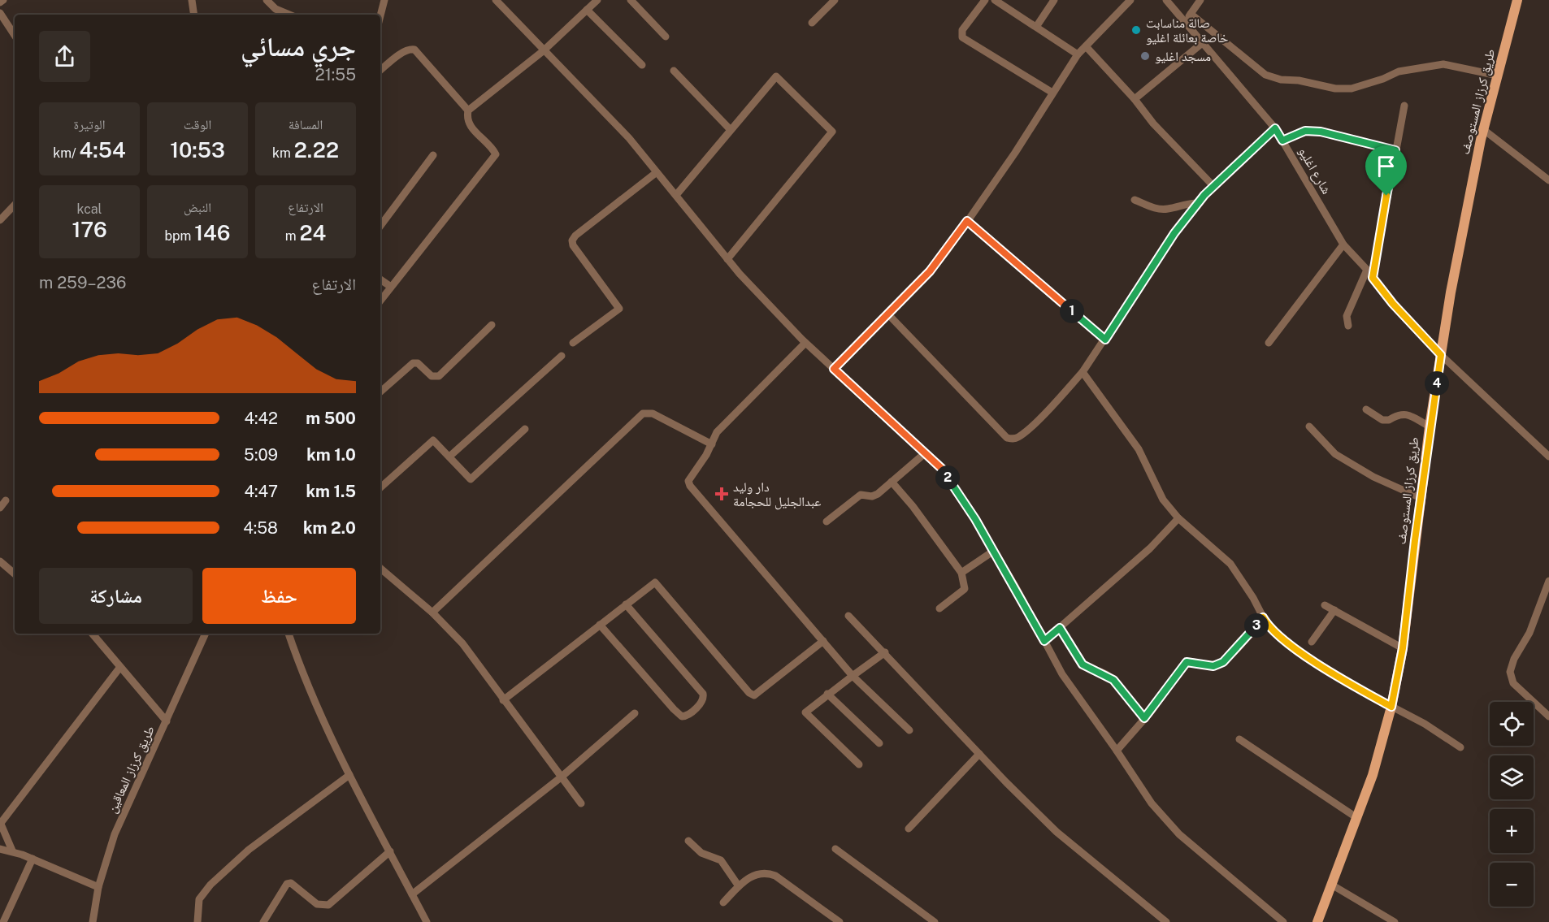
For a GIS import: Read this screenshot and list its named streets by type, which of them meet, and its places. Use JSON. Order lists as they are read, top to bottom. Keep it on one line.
{"streets":{"main road":["طريق كرزاز المستوصف"],"street":["شارع اغليو","طريق كرزاز المعاقين"]},"crossings":[["طريق كرزاز المستوصف","شارع اغليو"]],"places":{"other":["صالة مناسابت خاصة بعائلة اغليو","مسجد اغليو"],"health":["دار وليد عبدالجليل للحجامة"]},"page":{"heading":["جري مسائي","21:55"],"stats":[["المسافة","2.22 km"],["الوقت","10:53"],["الوتيرة","4:54 /km"],["الارتفاع","24 m"],["النبض","146 bpm"],["kcal","176"]],"chart":["الارتفاع","236–259 m"],"pins":["1","4","2","3"],"list":[{"name":"500 m","note":"4:42"},{"name":"1.0 km","note":"5:09"},{"name":"1.5 km","note":"4:47"},{"name":"2.0 km","note":"4:58"}],"buttons":["حفظ","مشاركة"],"map_buttons":["+","−"]}}
